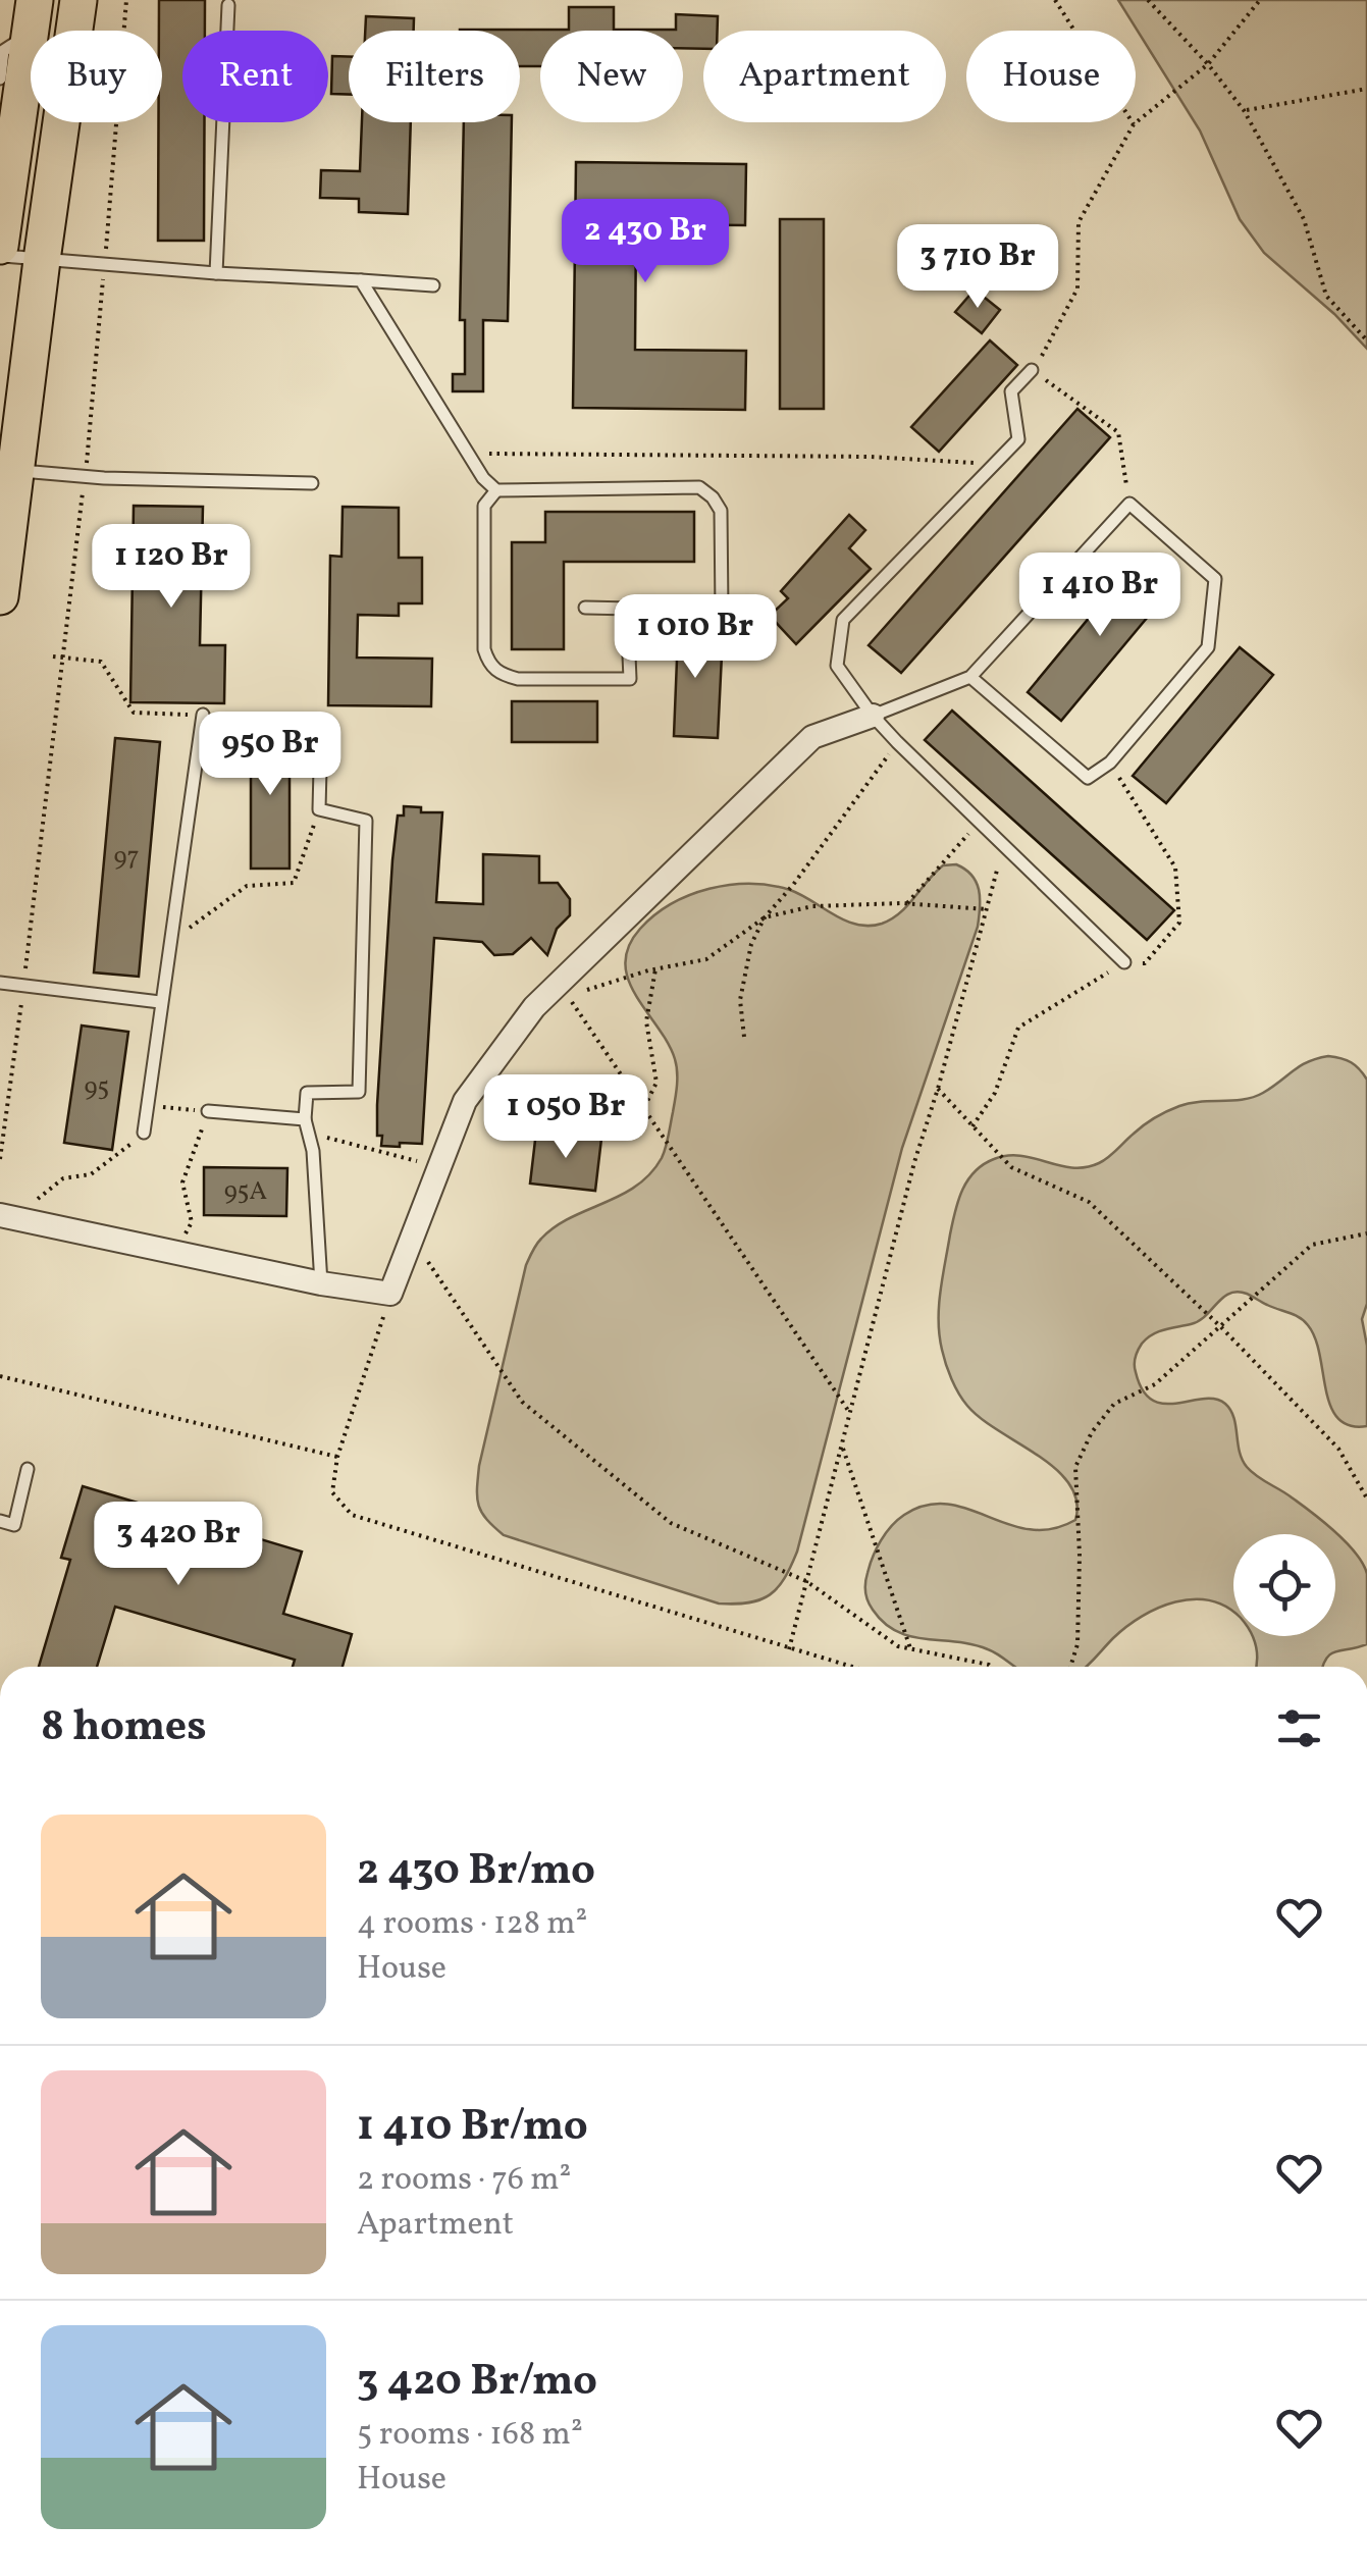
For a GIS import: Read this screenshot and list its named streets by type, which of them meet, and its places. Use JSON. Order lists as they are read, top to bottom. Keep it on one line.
{"house_numbers":["97","95","95А"],"page":{"chip":["Buy","Rent","Filters","New","Apartment","House"],"price":["2 430 Br","3 710 Br","1 120 Br","1 410 Br","1 010 Br","950 Br","1 050 Br","3 420 Br"],"heading":"8 homes","list":[{"name":"2 430 Br/mo","note":"4 rooms · 128 m² · House"},{"name":"1 410 Br/mo","note":"2 rooms · 76 m² · Apartment"},{"name":"3 420 Br/mo","note":"5 rooms · 168 m² · House"}]}}
